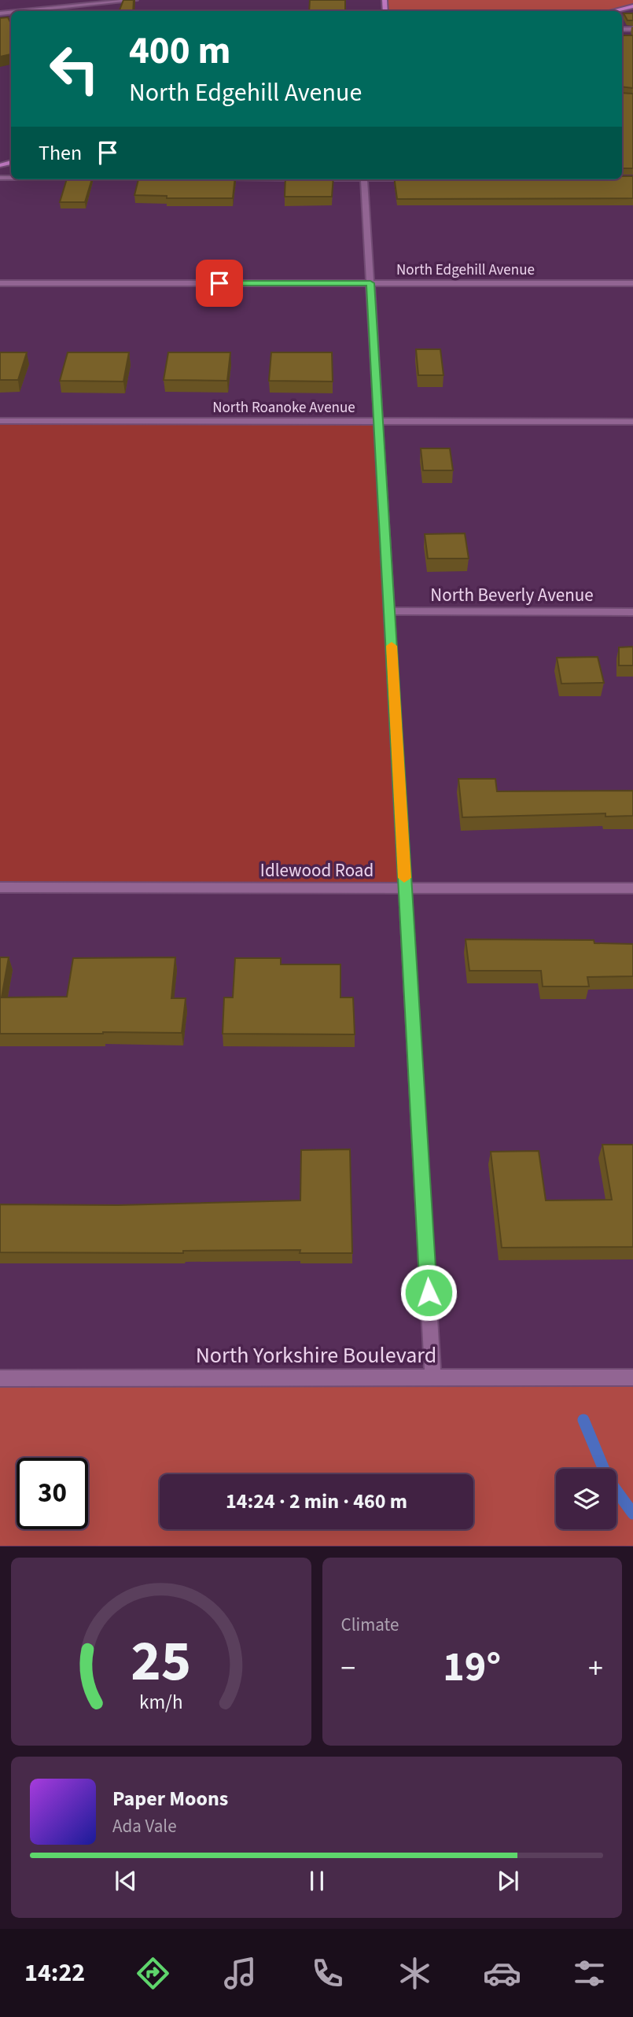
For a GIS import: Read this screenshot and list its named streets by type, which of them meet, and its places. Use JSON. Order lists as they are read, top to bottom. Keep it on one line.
{"streets":{"street":["North Edgehill Avenue","North Roanoke Avenue","North Beverly Avenue","Idlewood Road","North Yorkshire Boulevard"]},"page":{"turn":["400 m","North Edgehill Avenue"],"then":"Then","limit":"30","trip":"14:24 · 2 min · 460 m","tile":"Climate","heat":["−","19°","+"],"song":["Paper Moons","Ada Vale"],"tabs":"14:22","gauge":["25","km/h"]}}
